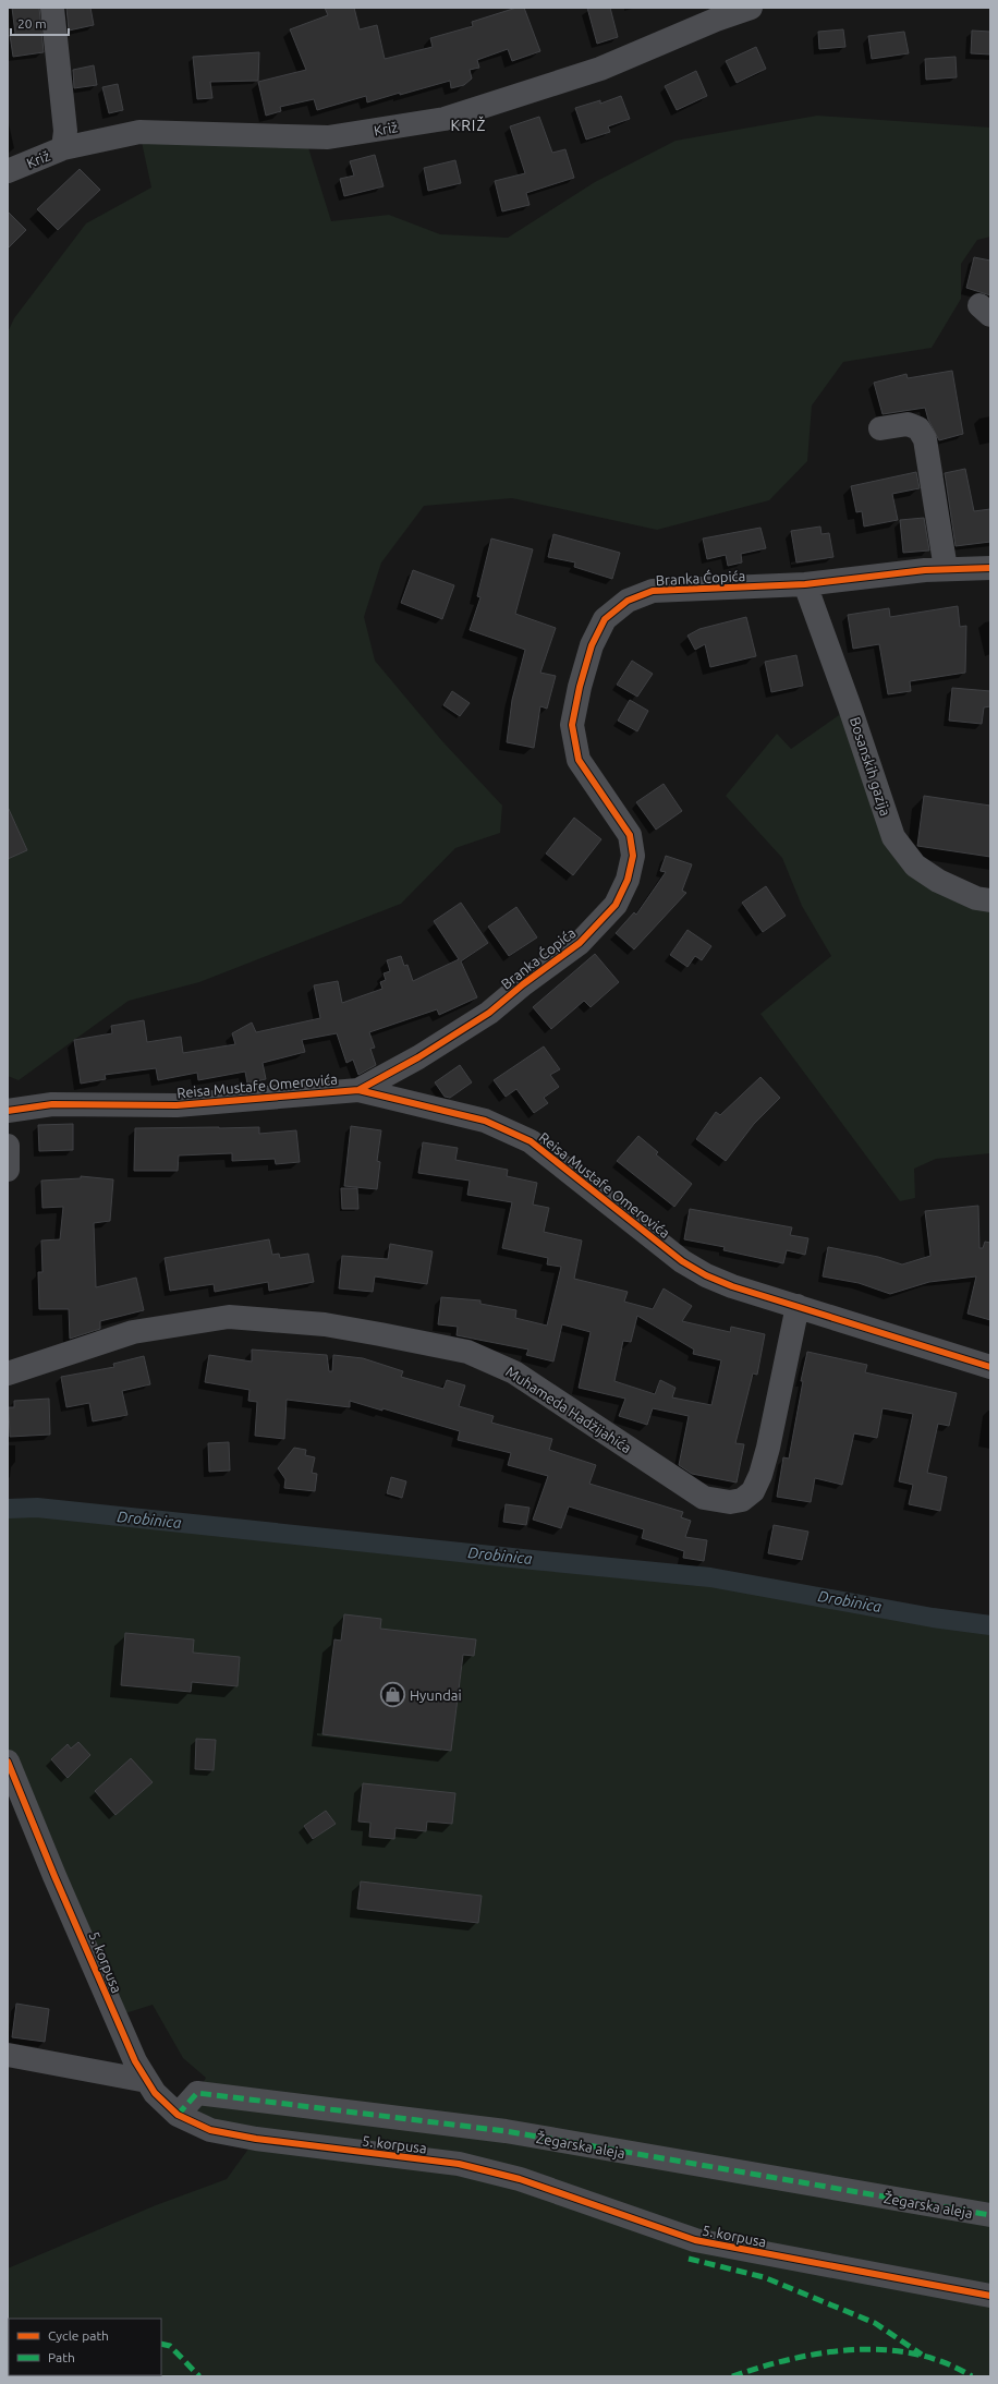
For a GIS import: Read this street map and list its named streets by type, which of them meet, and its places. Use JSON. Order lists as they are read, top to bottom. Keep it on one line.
{"streets":{"street":["Križ","Branka Ćopića","Bosanskih gazija","Reisa Mustafe Omerovića","Muhameda Hadžijahića","5. korpusa","Žegarska aleja"]},"crossings":[["Branka Ćopića","Bosanskih gazija"],["Branka Ćopića","Reisa Mustafe Omerovića"],["Reisa Mustafe Omerovića","Muhameda Hadžijahića"],["5. korpusa","Žegarska aleja"]],"districts":["KRIŽ"],"water":["Drobinica"],"places":{"shop":["Hyundai"]},"legend":["Cycle path","Path"],"scale_bar":"20 m"}
